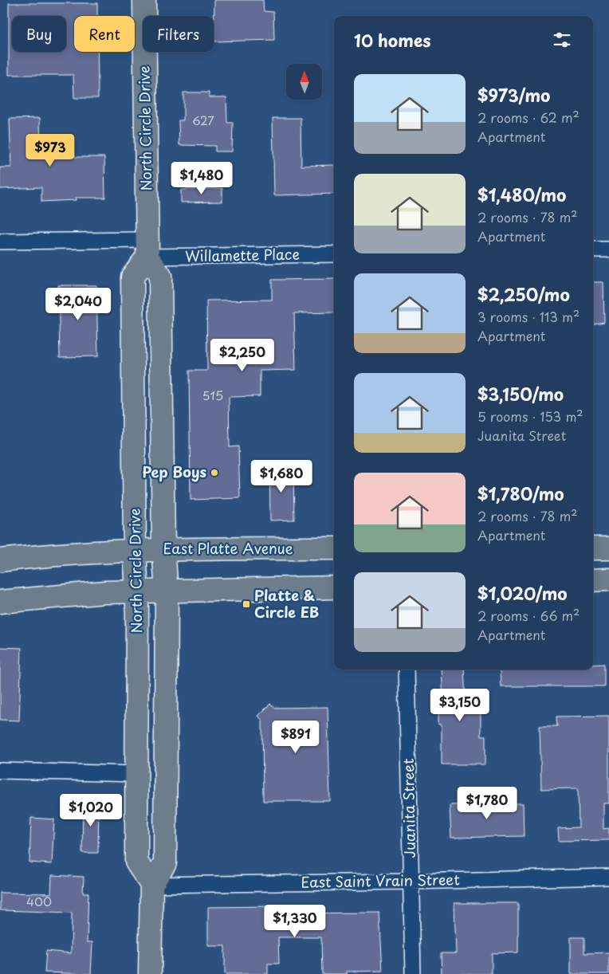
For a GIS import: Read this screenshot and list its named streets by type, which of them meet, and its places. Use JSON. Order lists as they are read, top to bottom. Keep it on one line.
{"streets":{"main road":["North Circle Drive","East Platte Avenue"],"street":["Willamette Place","Juanita Street","East Saint Vrain Street"]},"crossings":[["North Circle Drive","Willamette Place"],["North Circle Drive","East Platte Avenue"],["North Circle Drive","East Saint Vrain Street"],["Juanita Street","East Saint Vrain Street"]],"places":{"other":["Pep Boys"],"transit":["Platte & Circle EB"]},"house_numbers":["627","515","400"],"north":"top","page":{"chip":["Buy","Rent","Filters"],"heading":"10 homes","list":[{"name":"$973/mo","note":"2 rooms · 62 m² · Apartment"},{"name":"$1,480/mo","note":"2 rooms · 78 m² · Apartment"},{"name":"$2,250/mo","note":"3 rooms · 113 m² · Apartment"},{"name":"$3,150/mo","note":"5 rooms · 153 m² · Juanita Street"},{"name":"$1,780/mo","note":"2 rooms · 78 m² · Apartment"},{"name":"$1,020/mo","note":"2 rooms · 66 m² · Apartment"}],"price":["$973","$1,480","$2,040","$2,250","$1,680","$3,150","$891","$1,780","$1,020","$1,330"]}}
